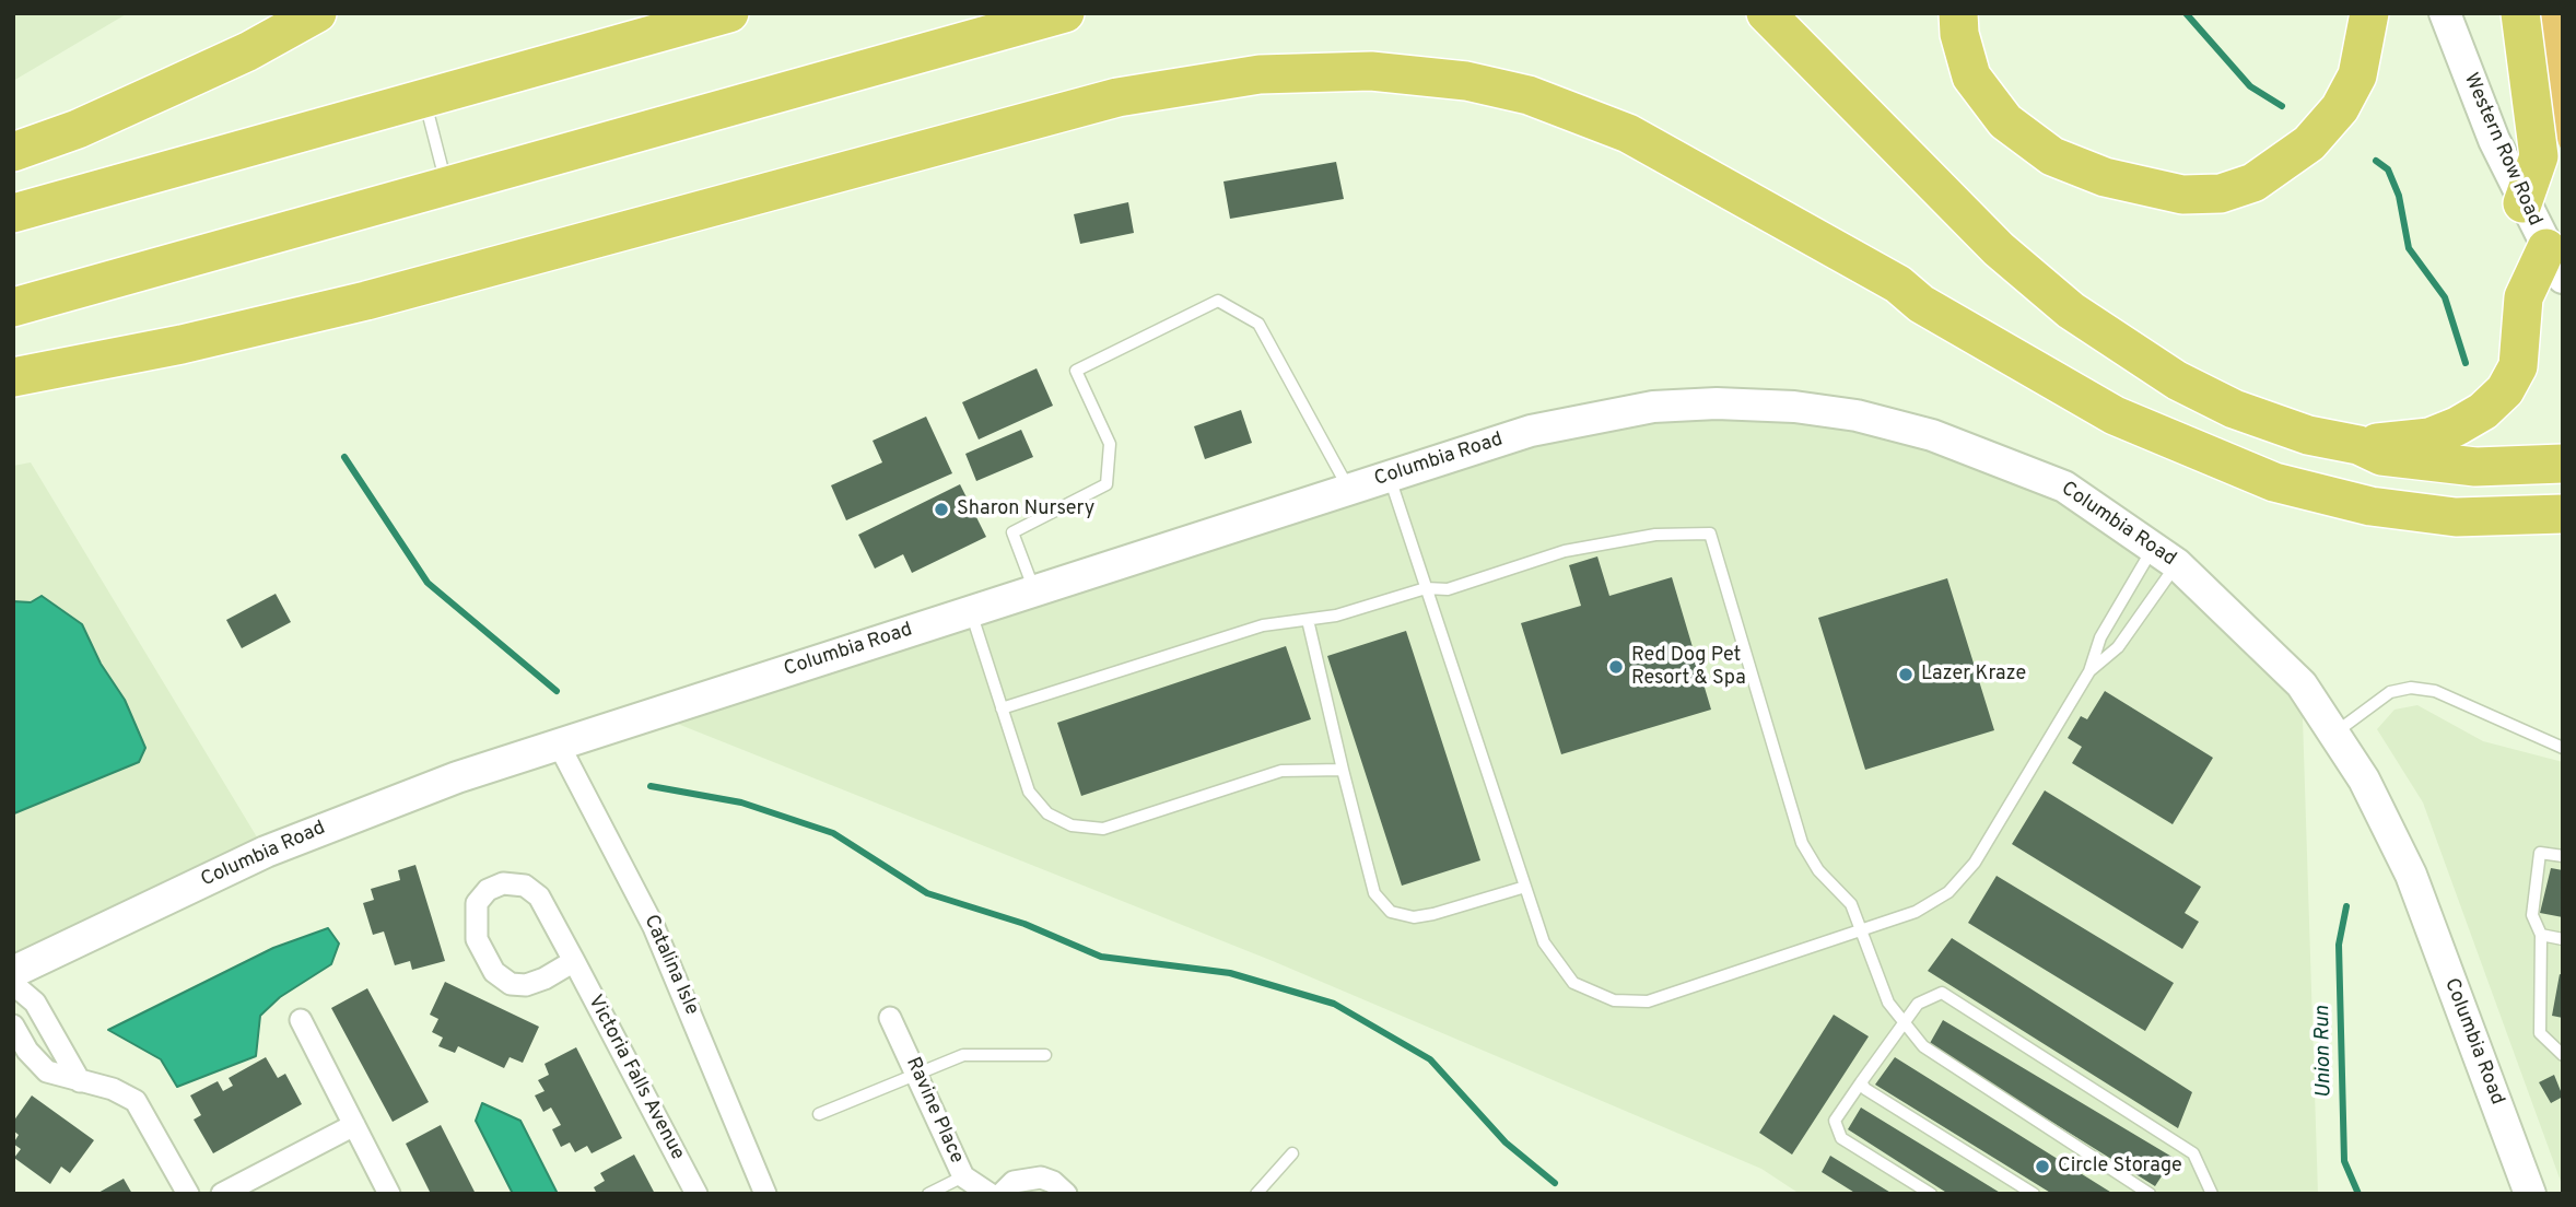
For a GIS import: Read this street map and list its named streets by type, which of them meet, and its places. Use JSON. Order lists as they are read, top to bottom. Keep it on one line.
{"streets":{"street":["Western Row Road","Columbia Road","Catalina Isle","Victoria Falls Avenue","Ravine Place"]},"crossings":[["Columbia Road","Catalina Isle"]],"water":["Union Run"],"places":["Sharon Nursery","Red Dog Pet Resort & Spa","Lazer Kraze","Circle Storage"]}
